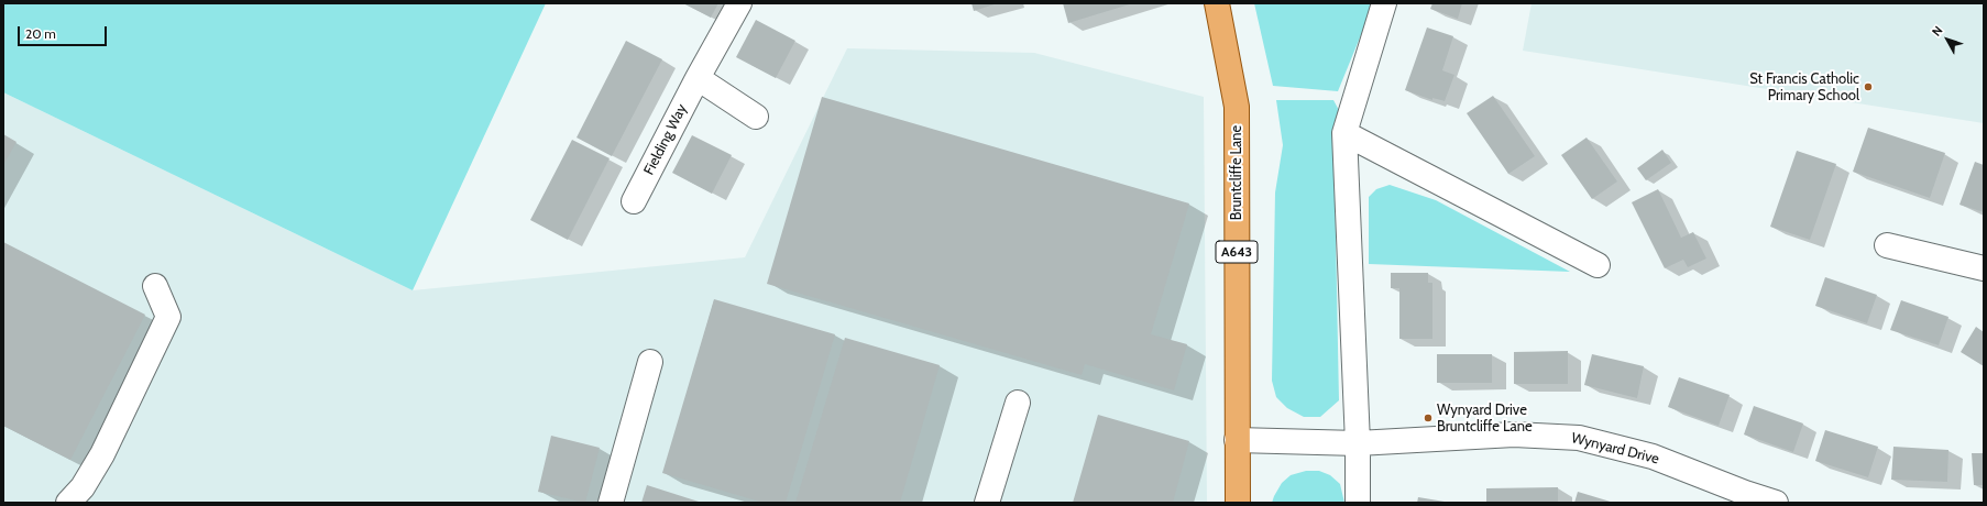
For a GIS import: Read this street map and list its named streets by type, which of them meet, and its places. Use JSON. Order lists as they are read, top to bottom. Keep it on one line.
{"streets":{"main road":["Bruntcliffe Lane","A643"],"street":["Fielding Way","Wynyard Drive"]},"crossings":[["Bruntcliffe Lane","Wynyard Drive"]],"places":["St Francis Catholic Primary School","Wynyard Drive Bruntcliffe Lane"],"scale_bar":"20 m","north":"top left"}
